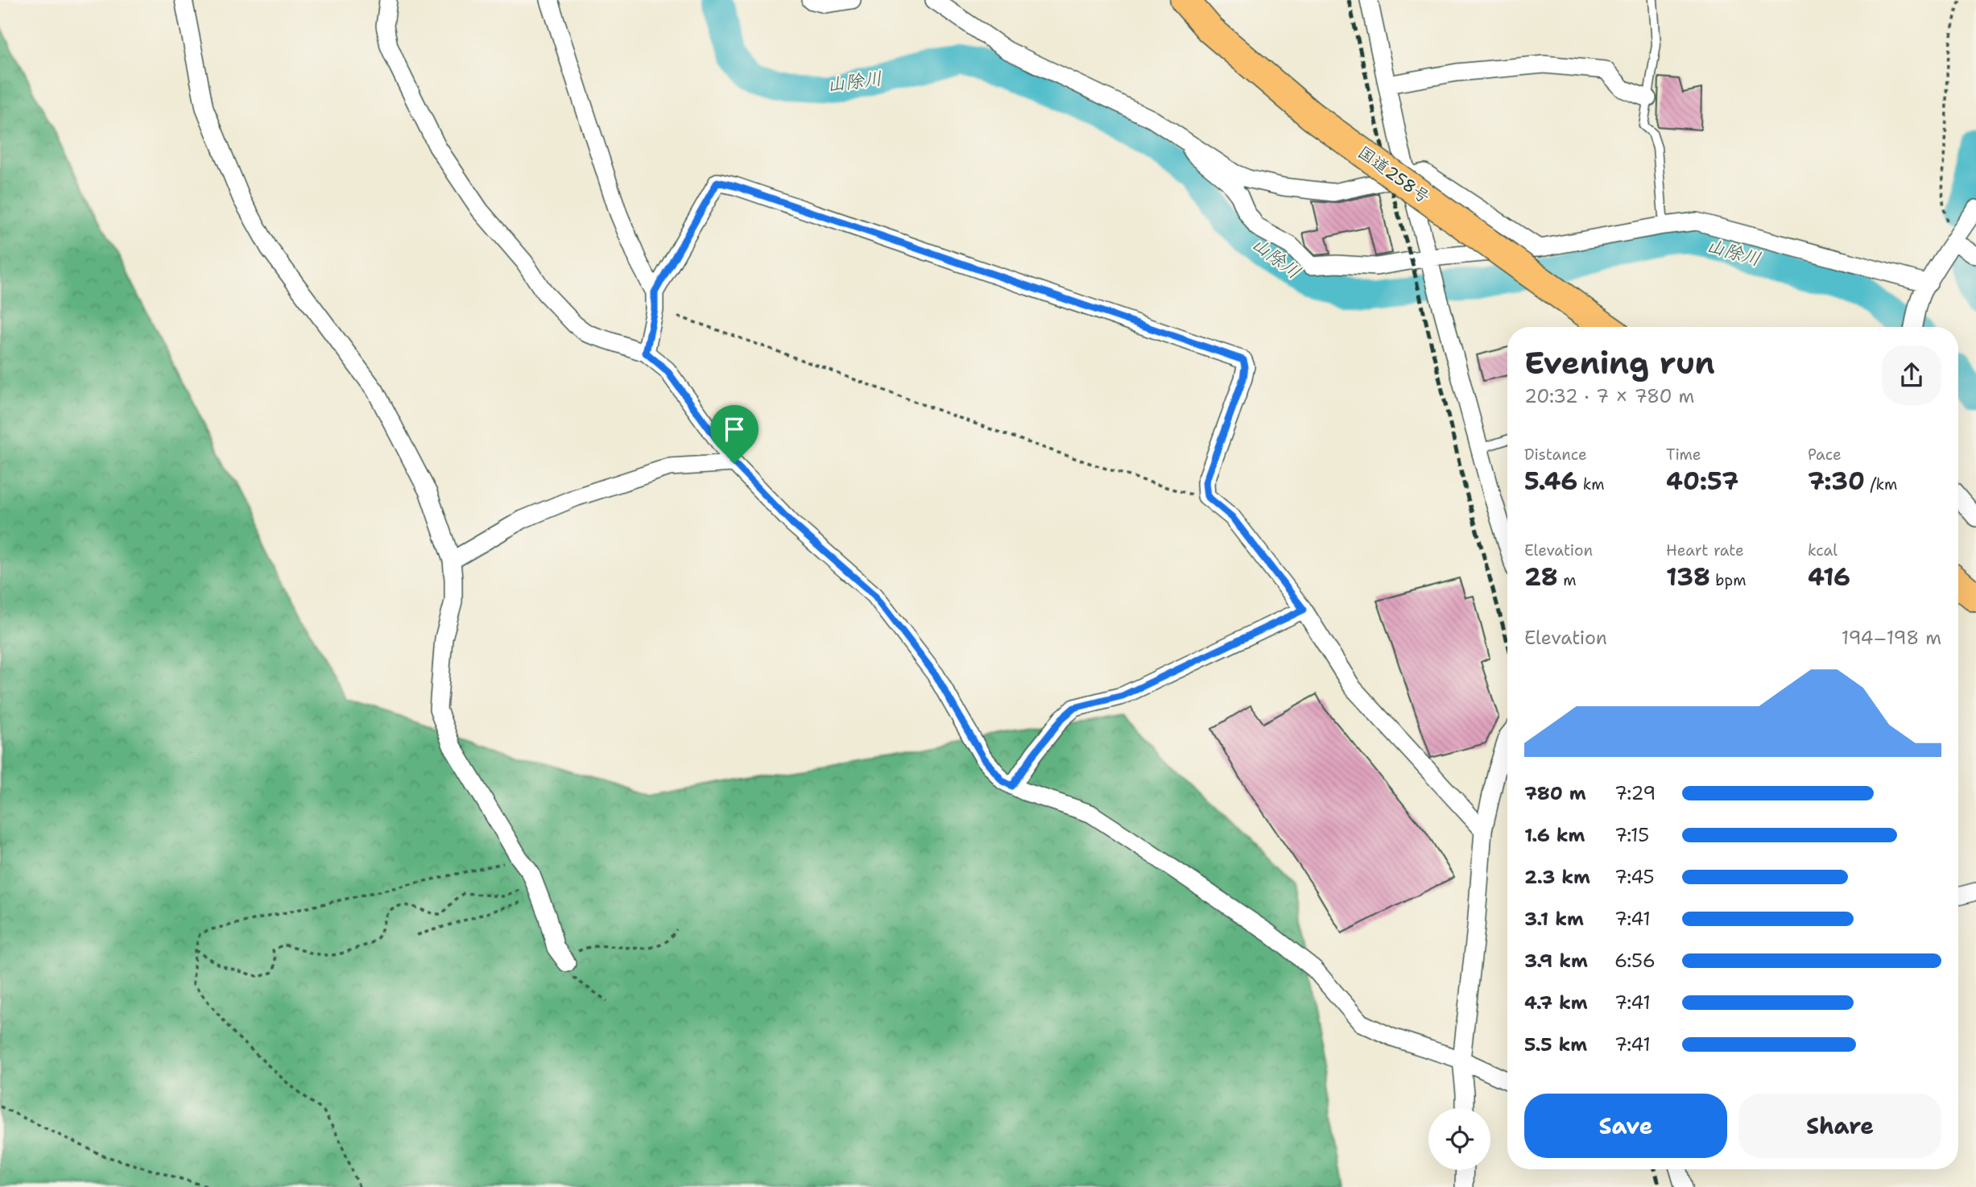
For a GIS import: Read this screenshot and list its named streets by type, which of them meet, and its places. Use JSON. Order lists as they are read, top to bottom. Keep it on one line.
{"streets":{"highway":["国道258号"]},"water":["山除川"],"page":{"heading":["Evening run","20:32 · 7 × 780 m"],"stats":[["Distance","5.46 km"],["Time","40:57"],["Pace","7:30 /km"],["Elevation","28 m"],["Heart rate","138 bpm"],["kcal","416"]],"chart":["Elevation","194–198 m"],"list":[{"name":"780 m","note":"7:29"},{"name":"1.6 km","note":"7:15"},{"name":"2.3 km","note":"7:45"},{"name":"3.1 km","note":"7:41"},{"name":"3.9 km","note":"6:56"},{"name":"4.7 km","note":"7:41"},{"name":"5.5 km","note":"7:41"}],"buttons":["Save","Share"]}}
